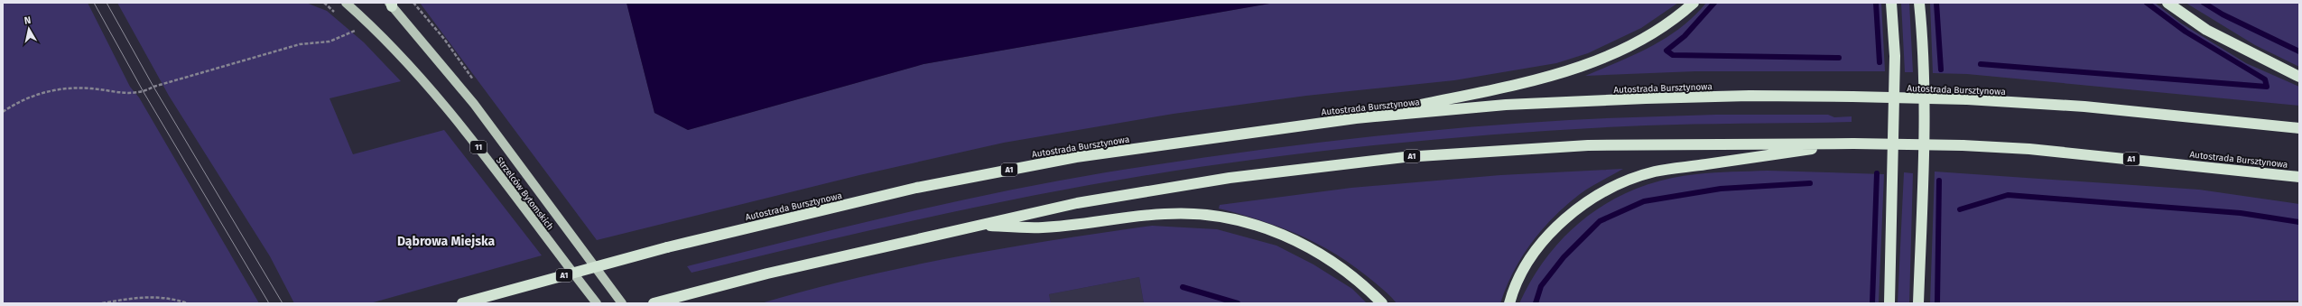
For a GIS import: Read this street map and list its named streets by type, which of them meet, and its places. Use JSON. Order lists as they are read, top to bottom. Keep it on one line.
{"streets":{"highway":["Autostrada Bursztynowa","A1"],"main road":["11","Strzelców Bytomskich"]},"districts":["Dąbrowa Miejska"],"north":"top"}
